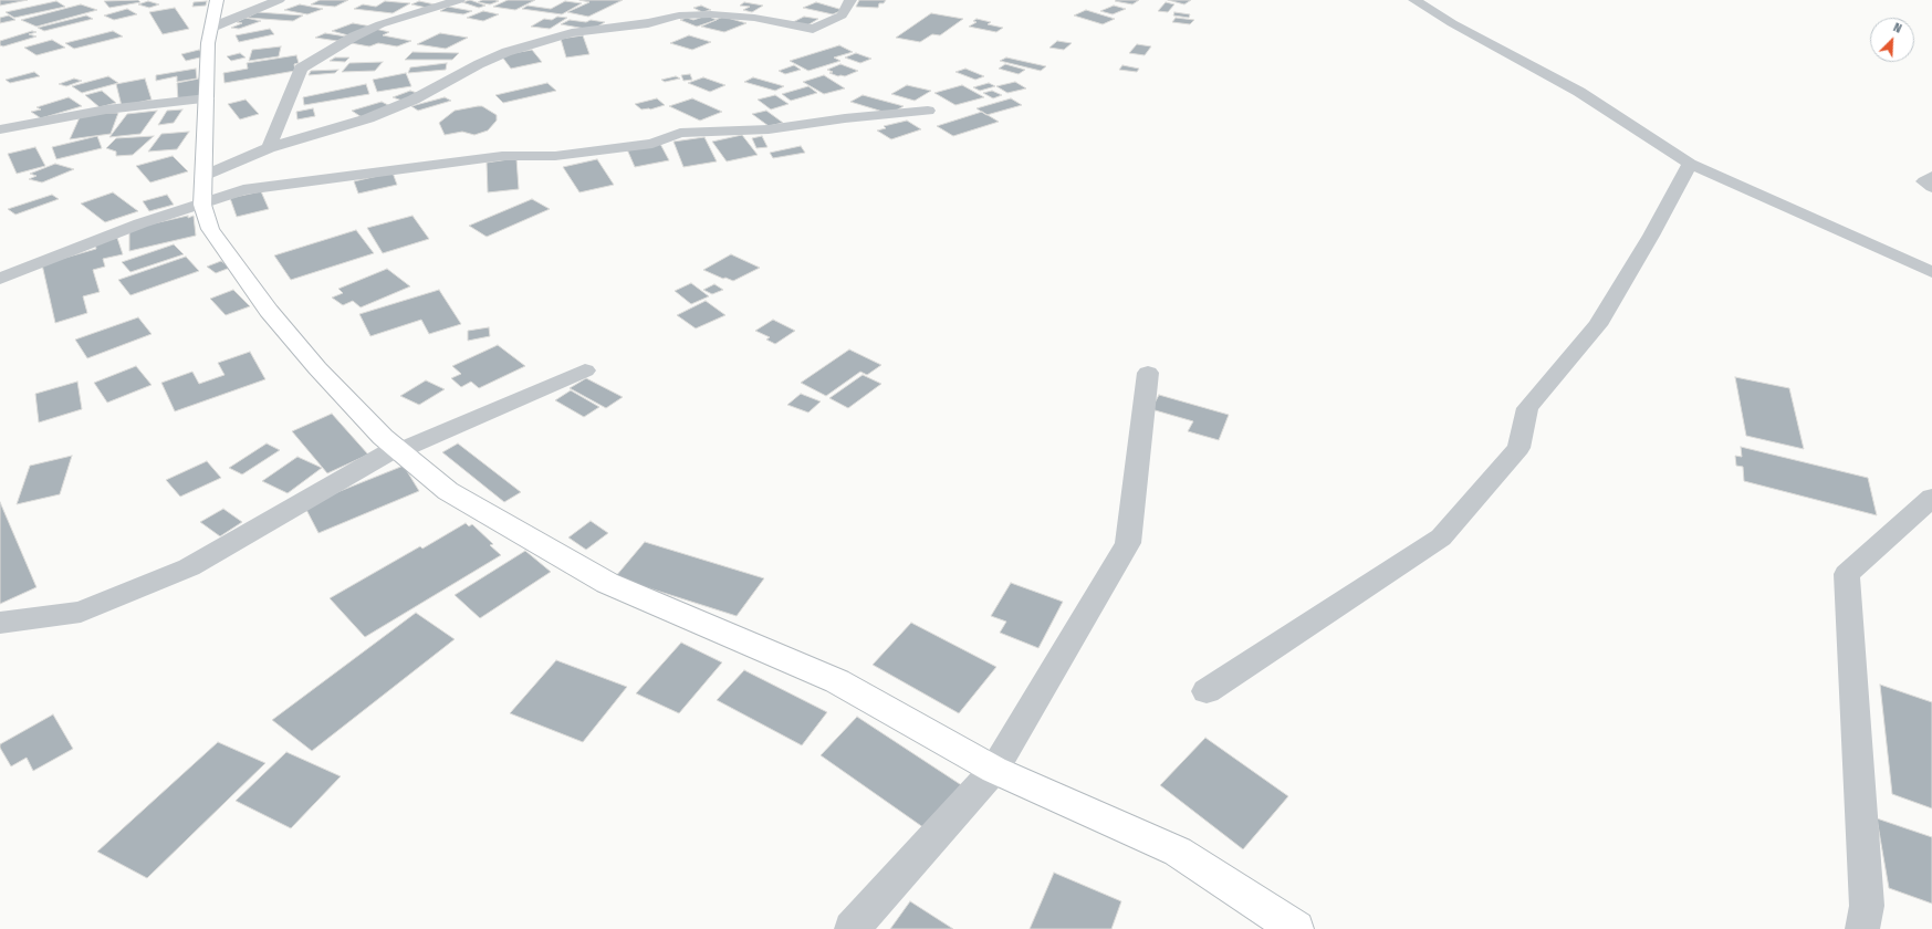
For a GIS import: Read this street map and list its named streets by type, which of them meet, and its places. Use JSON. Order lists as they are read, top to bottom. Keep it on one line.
{"north":"top right"}
